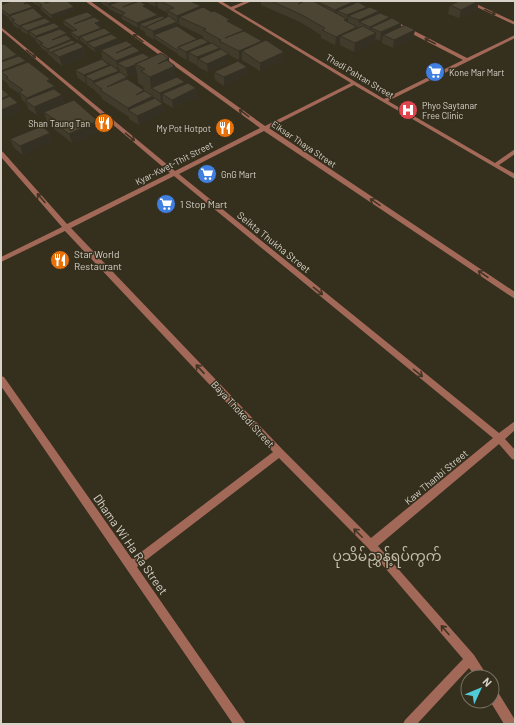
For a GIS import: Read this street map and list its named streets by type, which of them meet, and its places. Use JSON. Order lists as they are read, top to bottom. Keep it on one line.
{"streets":{"street":["Thadi Pahtan Street","Eiksar Thaya Street","Kyar-Kwet-Thit Street","Seikta Thukha Street","Baya Thokedi Street","Kaw Thanbi Street","Dhama Wi Ha Ra Street"]},"crossings":[["Thadi Pahtan Street","Kyar-Kwet-Thit Street"],["Eiksar Thaya Street","Kyar-Kwet-Thit Street"],["Kyar-Kwet-Thit Street","Seikta Thukha Street"],["Kyar-Kwet-Thit Street","Baya Thokedi Street"],["Seikta Thukha Street","Kaw Thanbi Street"],["Baya Thokedi Street","Kaw Thanbi Street"]],"one_way":["Eiksar Thaya Street","Seikta Thukha Street","Baya Thokedi Street"],"districts":["ပုသိမ်ညွှန့်ရပ်ကွက်"],"places":{"supermarket":["Kone Mar Mart","GnG Mart","1 Stop Mart"],"hospital":["Phyo Saytanar Free Clinic"],"restaurant":["Shan Taung Tan","My Pot Hotpot","Star World Restaurant"]},"north":"top right"}
